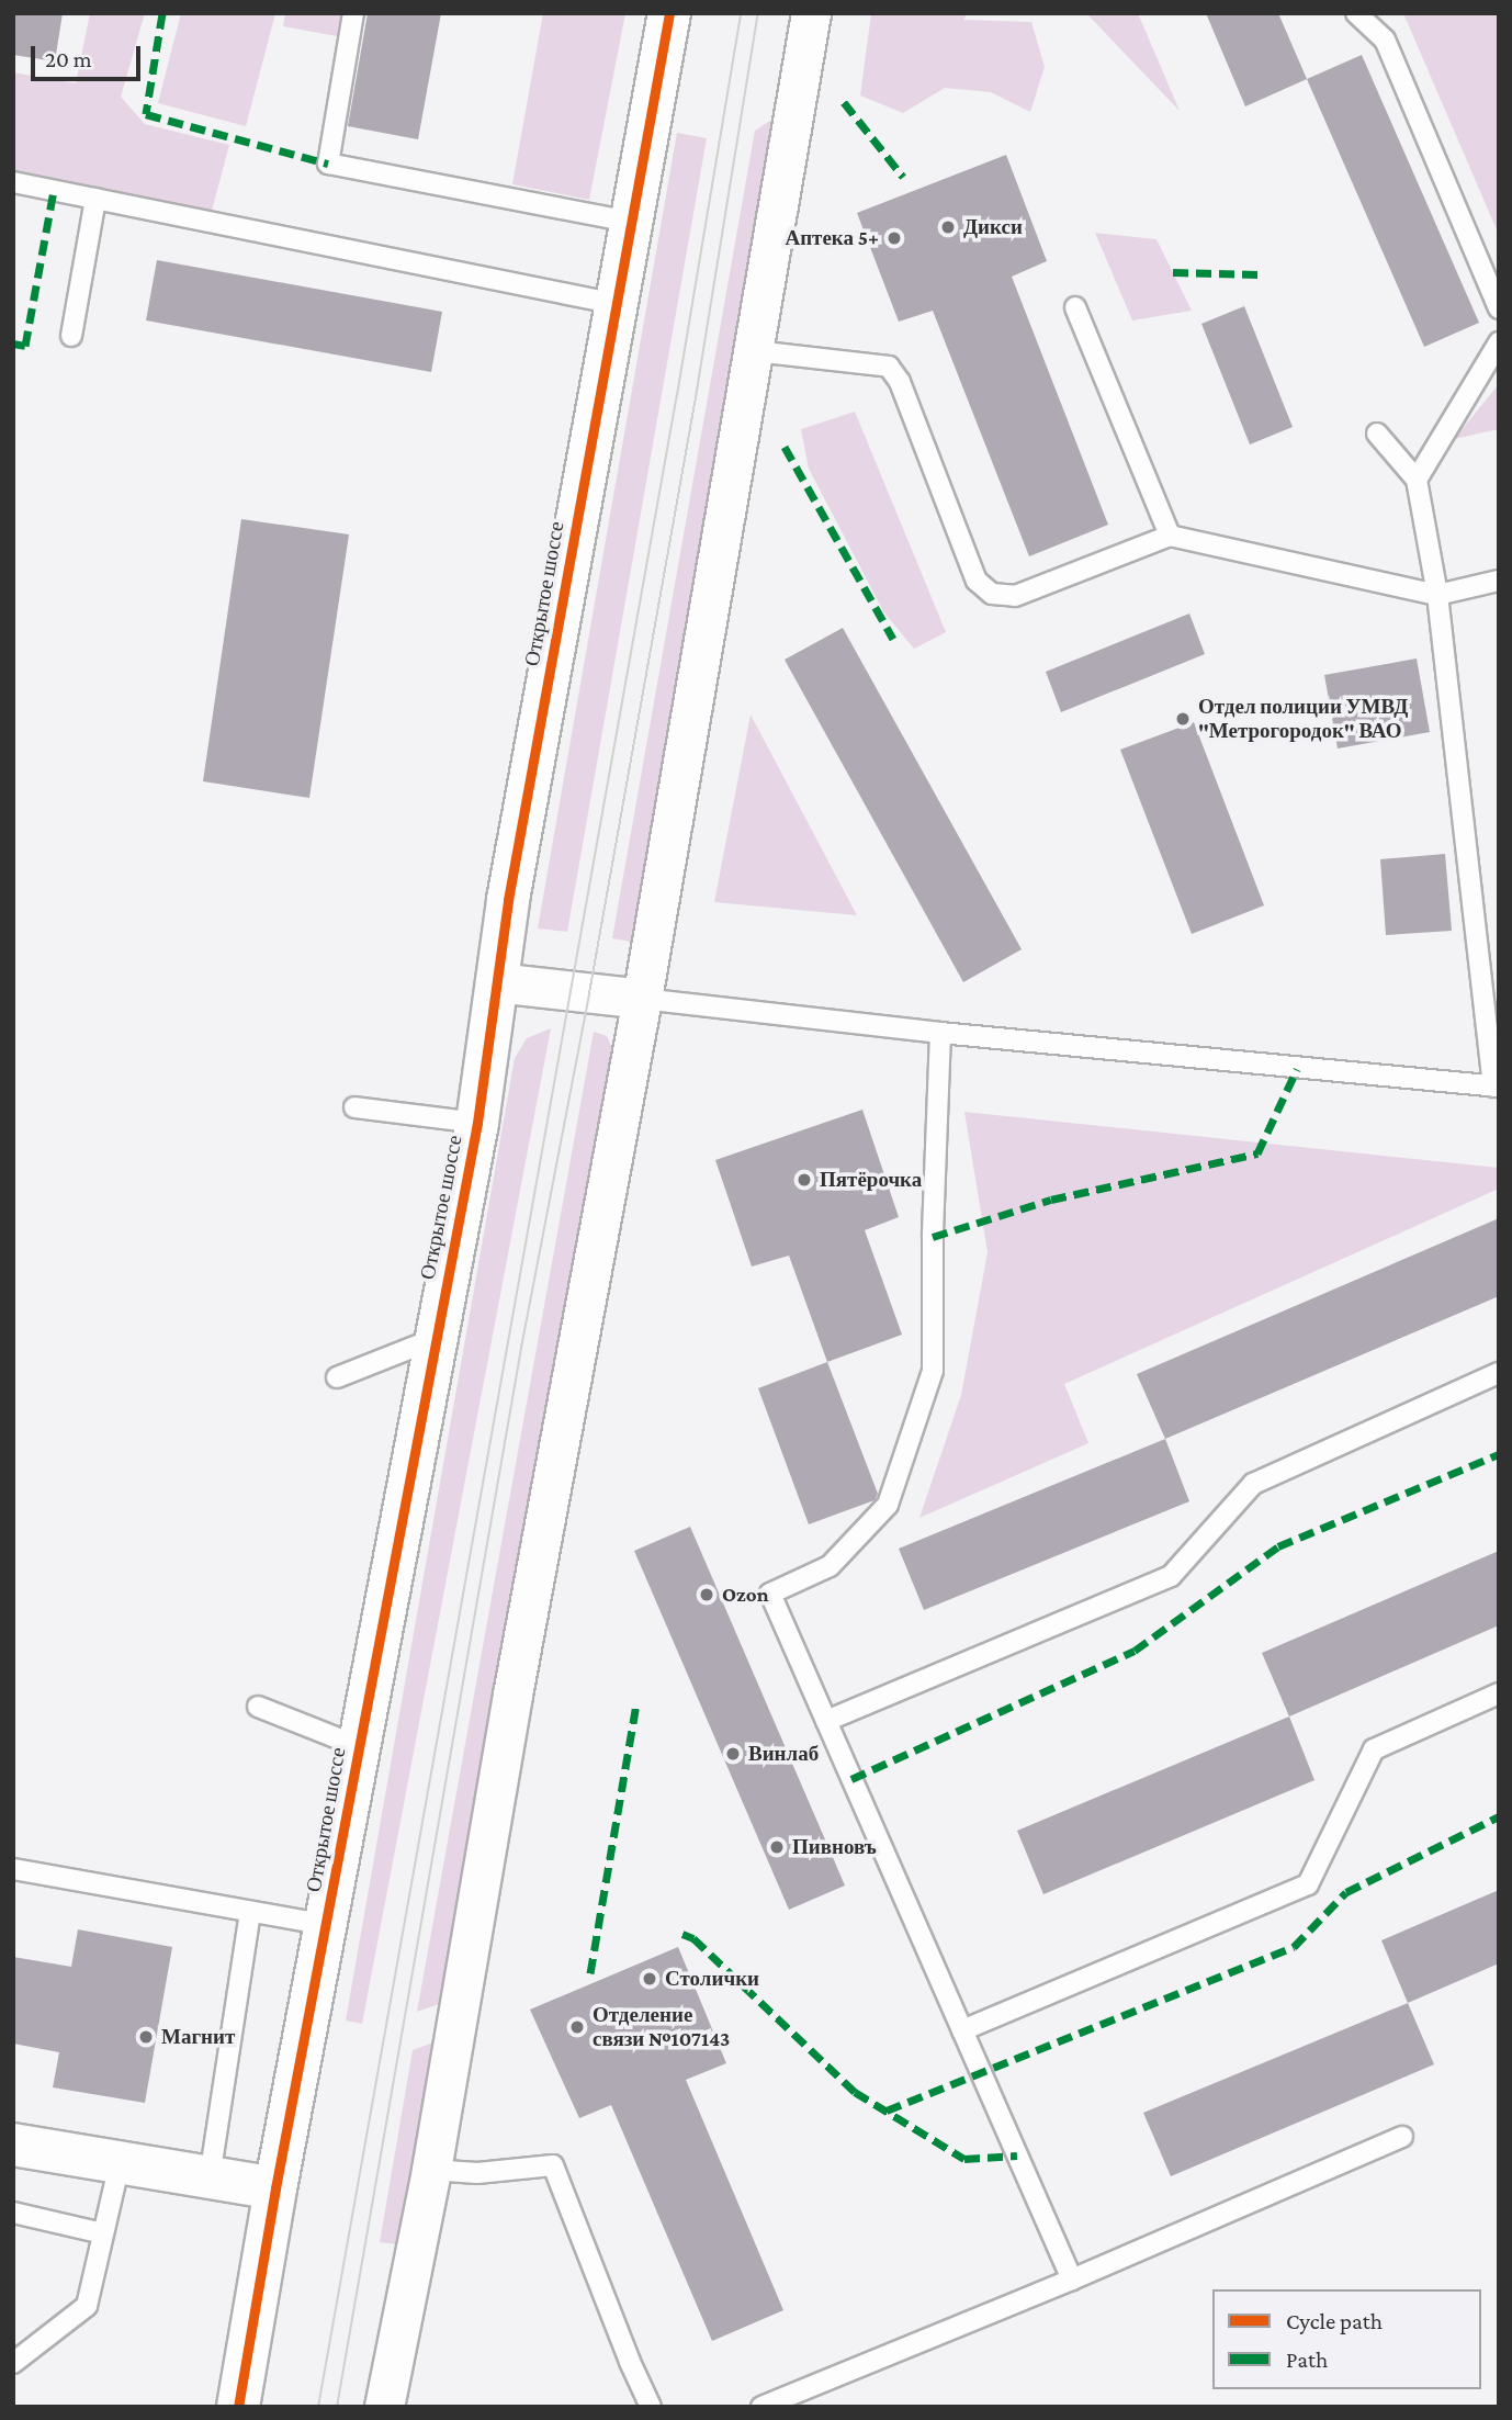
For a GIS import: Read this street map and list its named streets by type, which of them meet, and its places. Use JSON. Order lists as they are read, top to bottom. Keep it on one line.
{"streets":{"street":["Открытое шоссе"]},"places":["Дикси","Аптека 5+","Отдел полиции УМВД \"Метрогородок\" ВАО","Пятёрочка","Ozon","Винлаб","Пивновъ","Столички","Отделение связи №107143","Магнит"],"legend":["Cycle path","Path"],"scale_bar":"20 m"}
